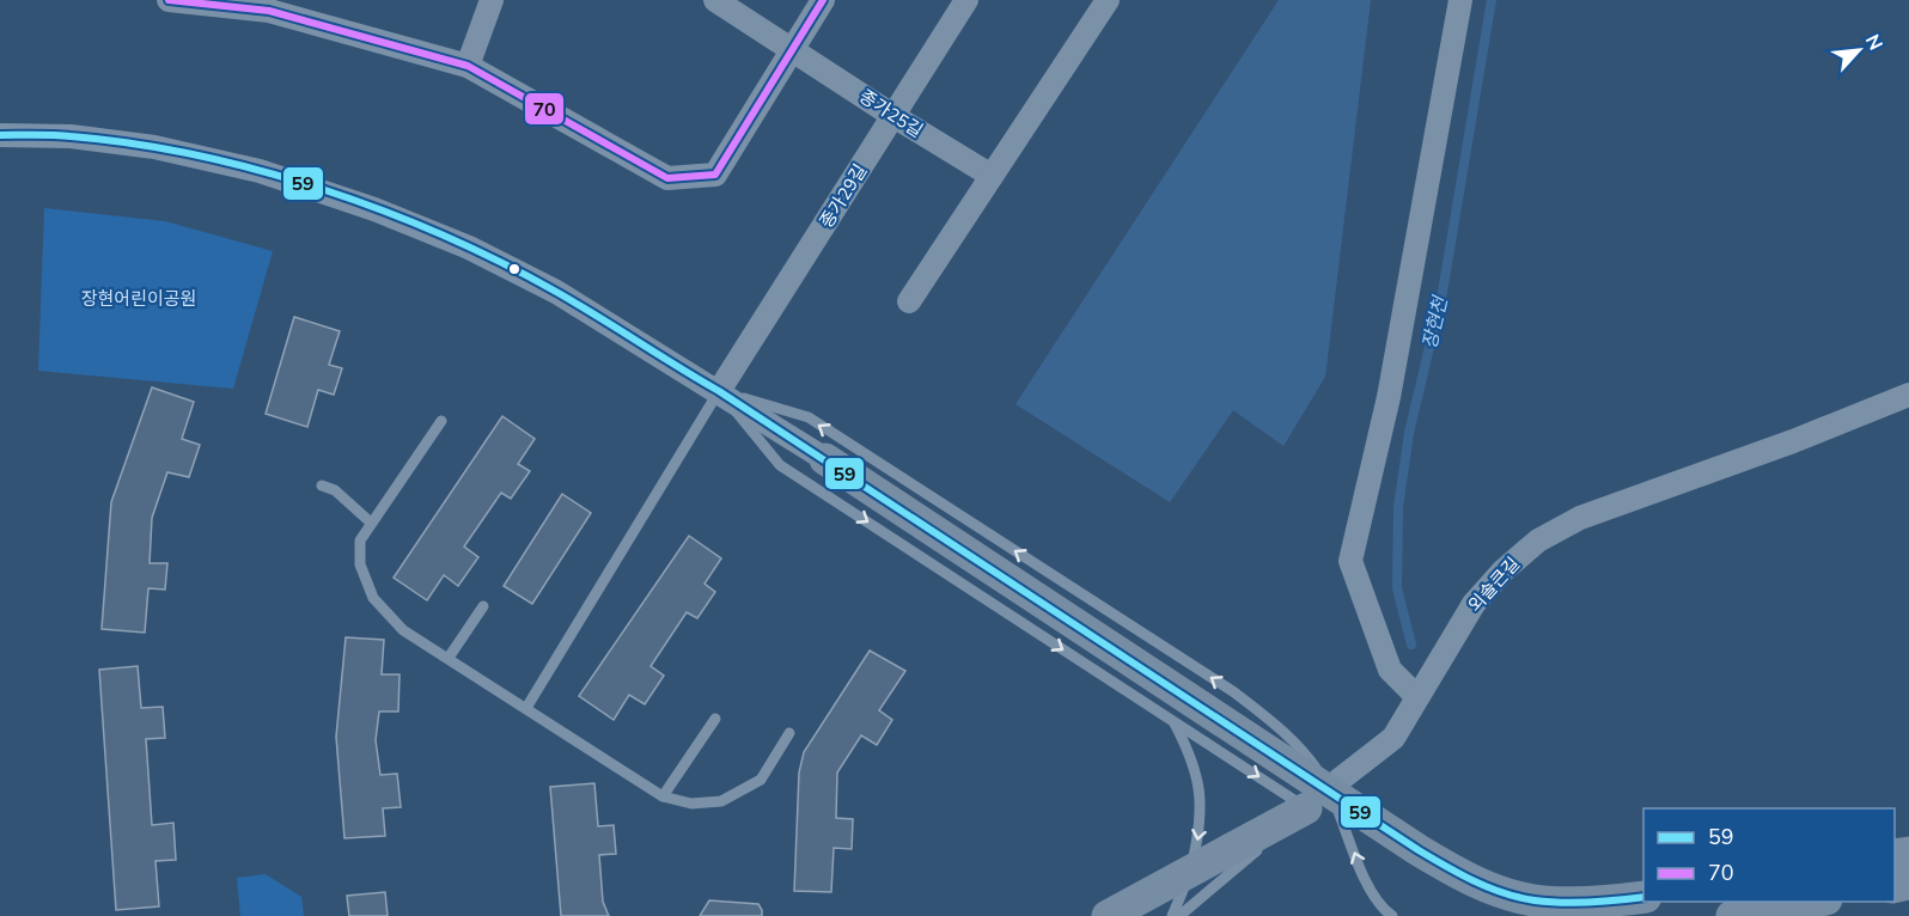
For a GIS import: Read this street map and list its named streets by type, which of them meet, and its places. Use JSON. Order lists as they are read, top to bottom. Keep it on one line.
{"streets":{"street":["종가25길","종가29길","외솔큰길"]},"crossings":[["종가25길","종가29길"]],"water":["장현천"],"parks":["장현어린이공원"],"lines":["transit line 70","transit line 59"],"legend":["59","70"],"north":"top right"}
